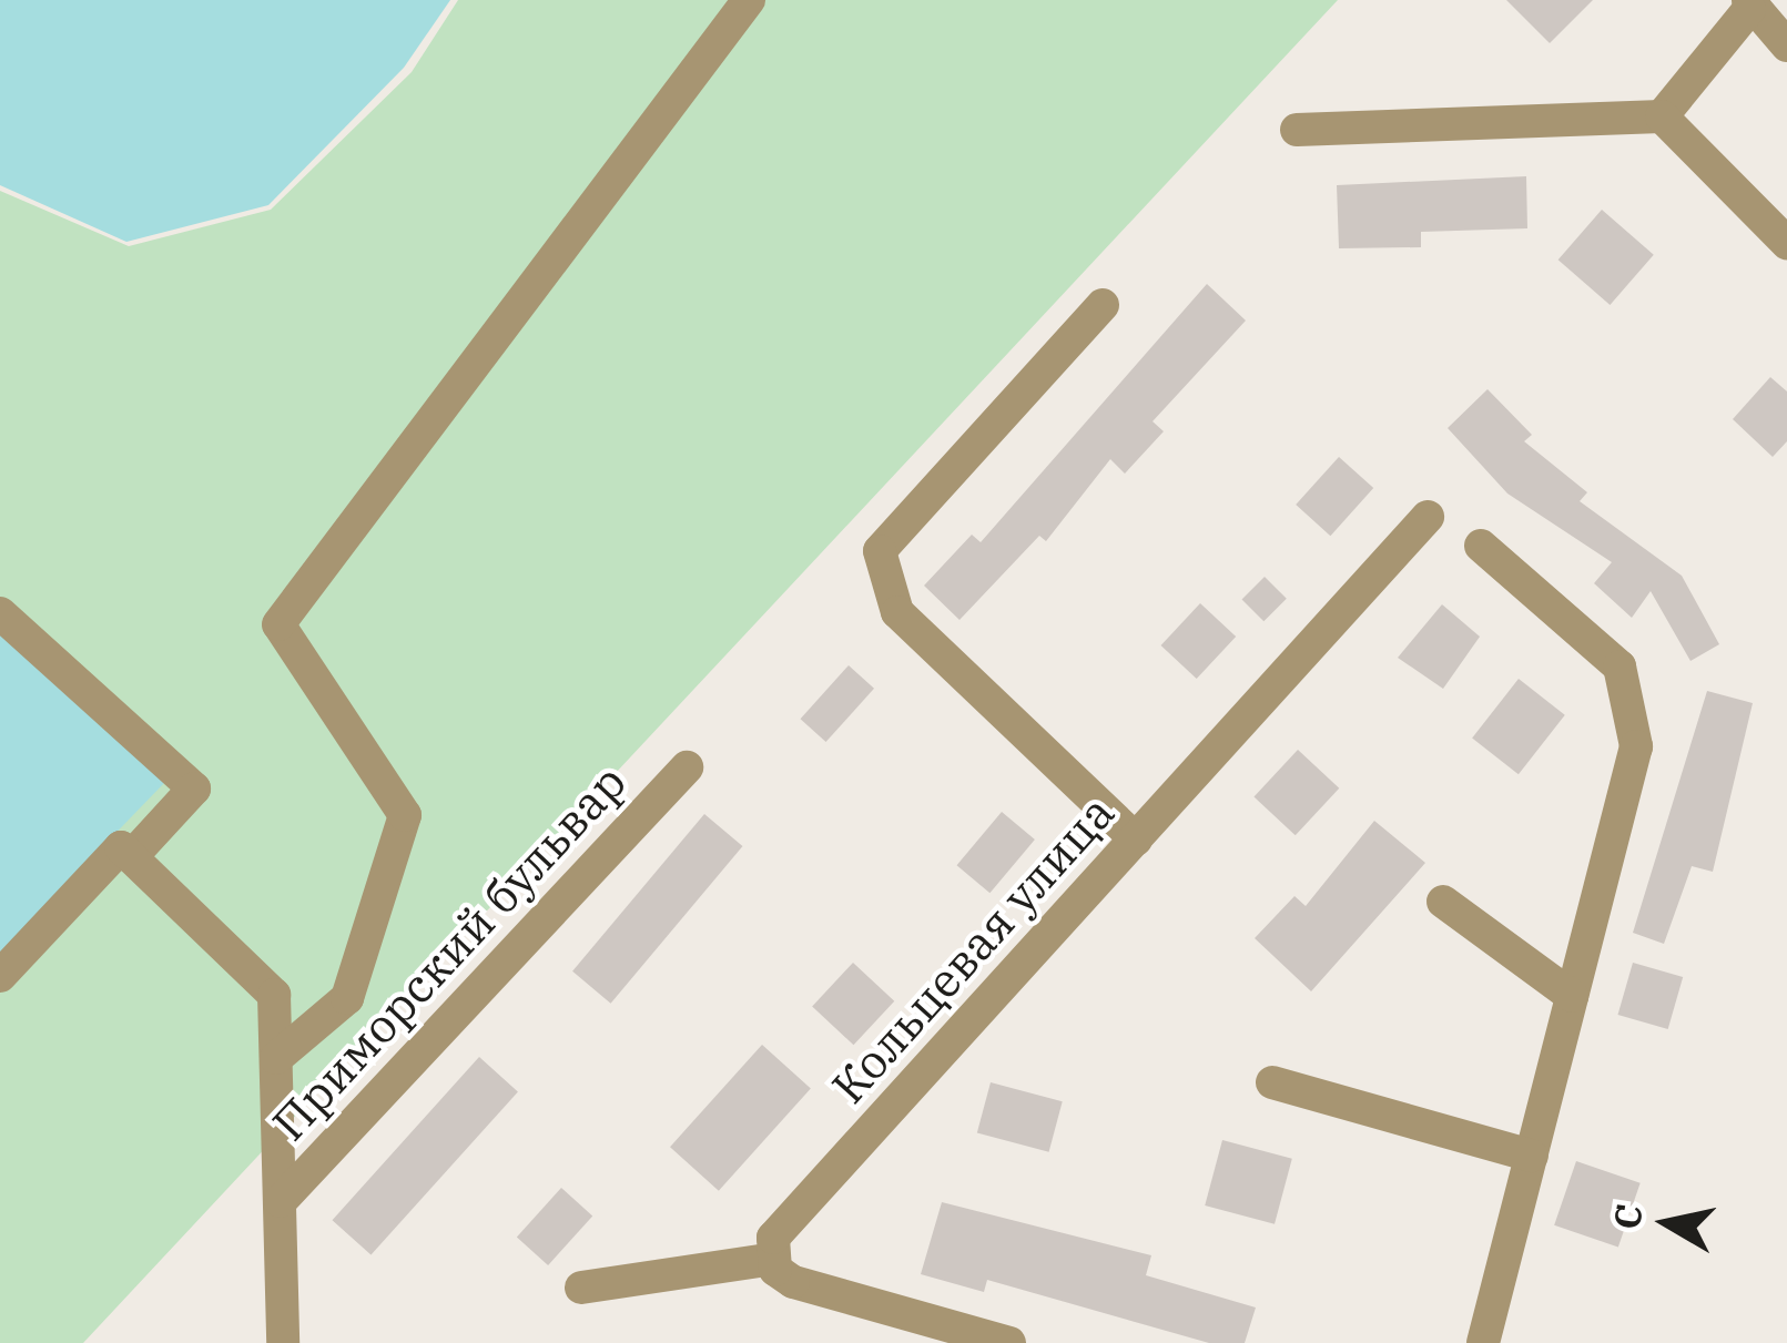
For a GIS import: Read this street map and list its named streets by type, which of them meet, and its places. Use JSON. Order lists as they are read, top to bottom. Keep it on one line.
{"streets":{"street":["Кольцевая улица","Приморский бульвар"]},"north":"left"}
